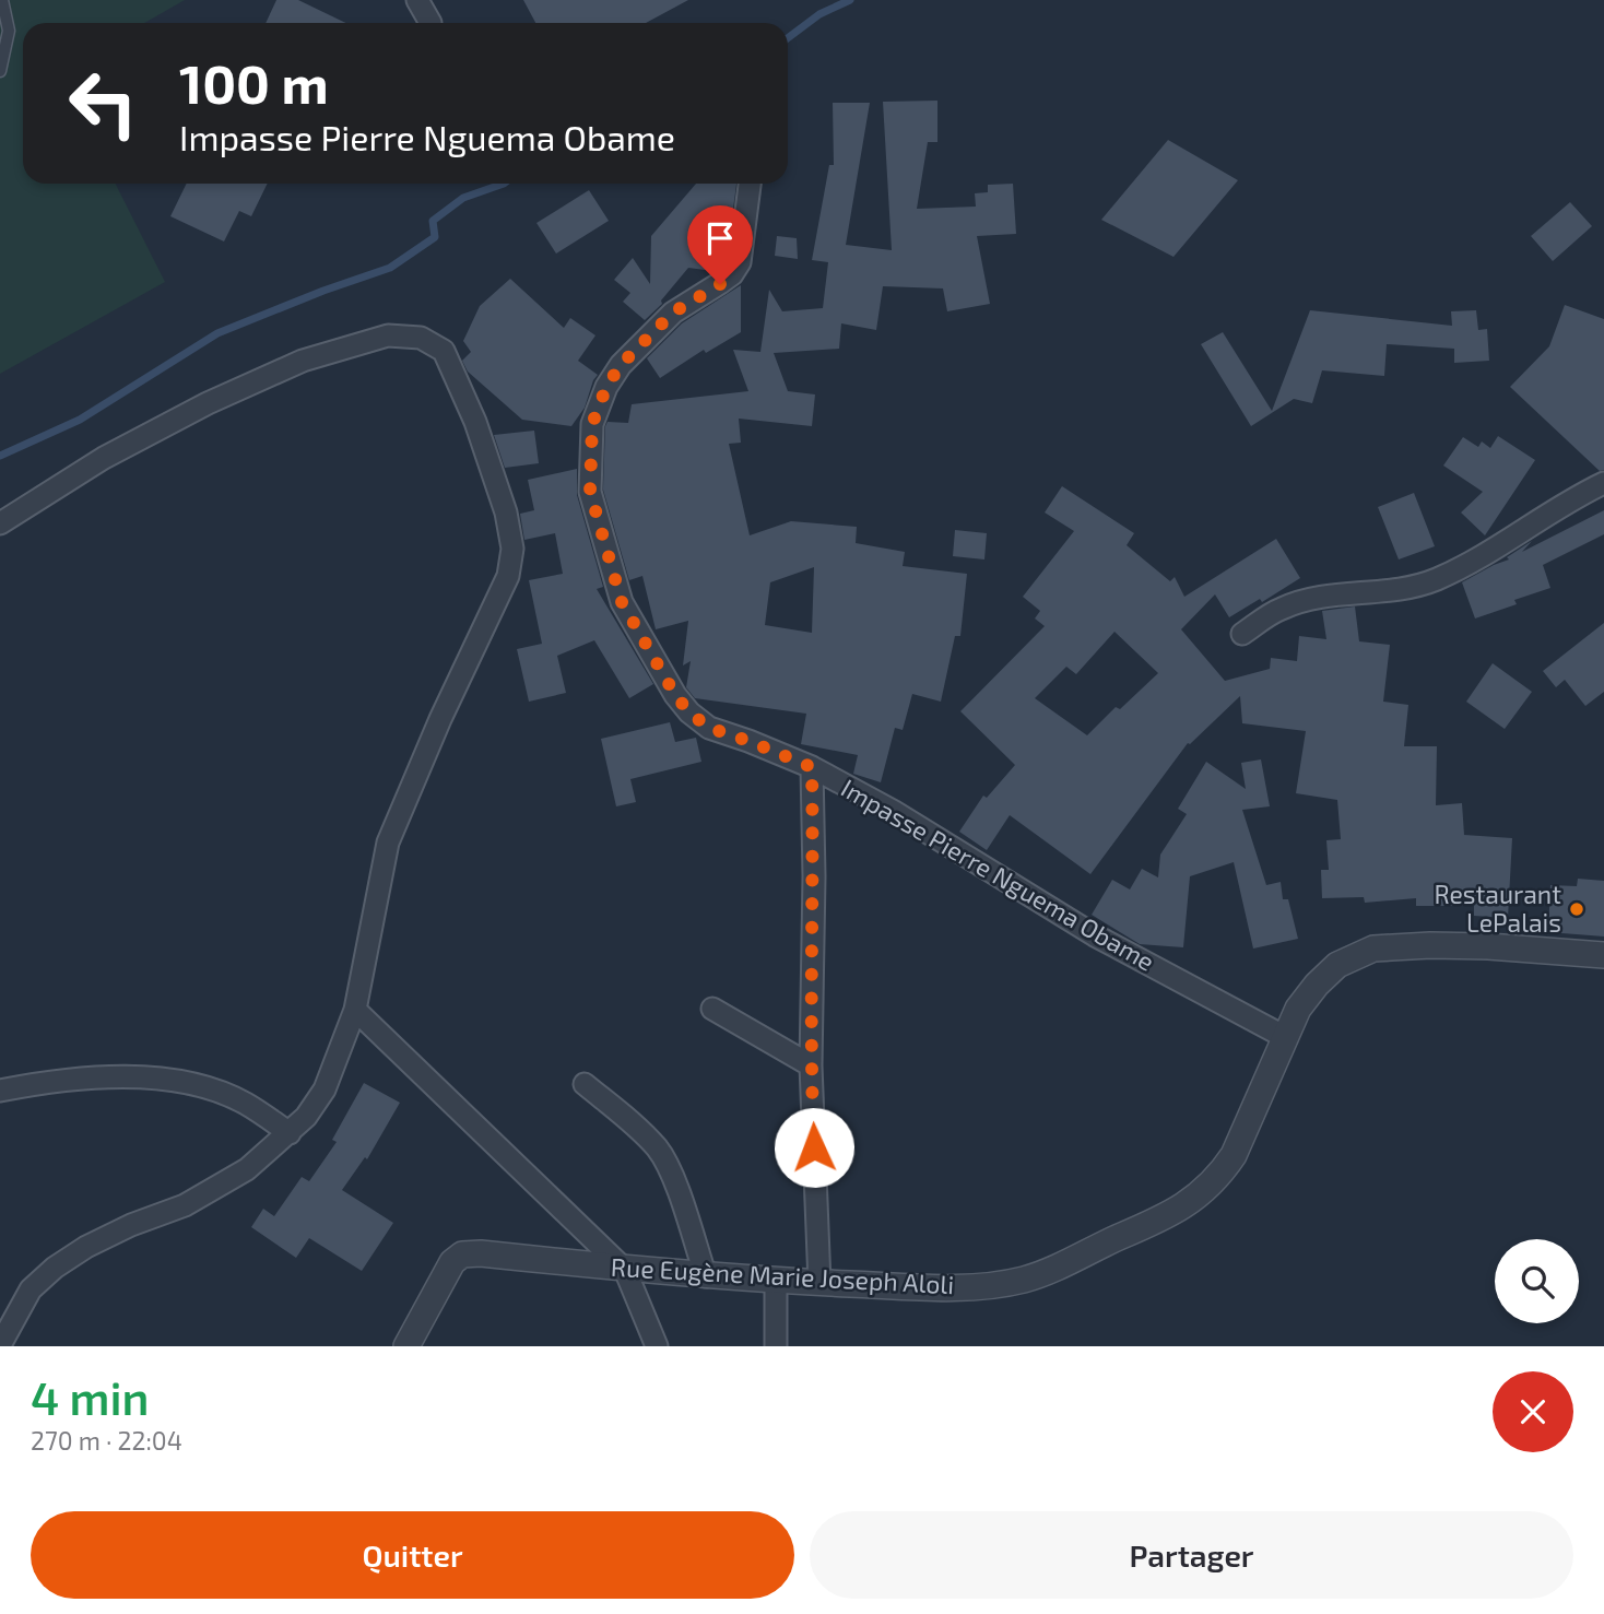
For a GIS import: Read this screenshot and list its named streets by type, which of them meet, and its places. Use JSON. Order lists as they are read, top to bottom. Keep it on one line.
{"streets":{"street":["Impasse Pierre Nguema Obame","Rue Eugène Marie Joseph Aloli"]},"crossings":[["Impasse Pierre Nguema Obame","Rue Eugène Marie Joseph Aloli"]],"places":["Restaurant LePalais"],"page":{"turn":["100 m","Impasse Pierre Nguema Obame"],"heading":["4 min","270 m · 22:04"],"buttons":["Quitter","Partager"]}}
